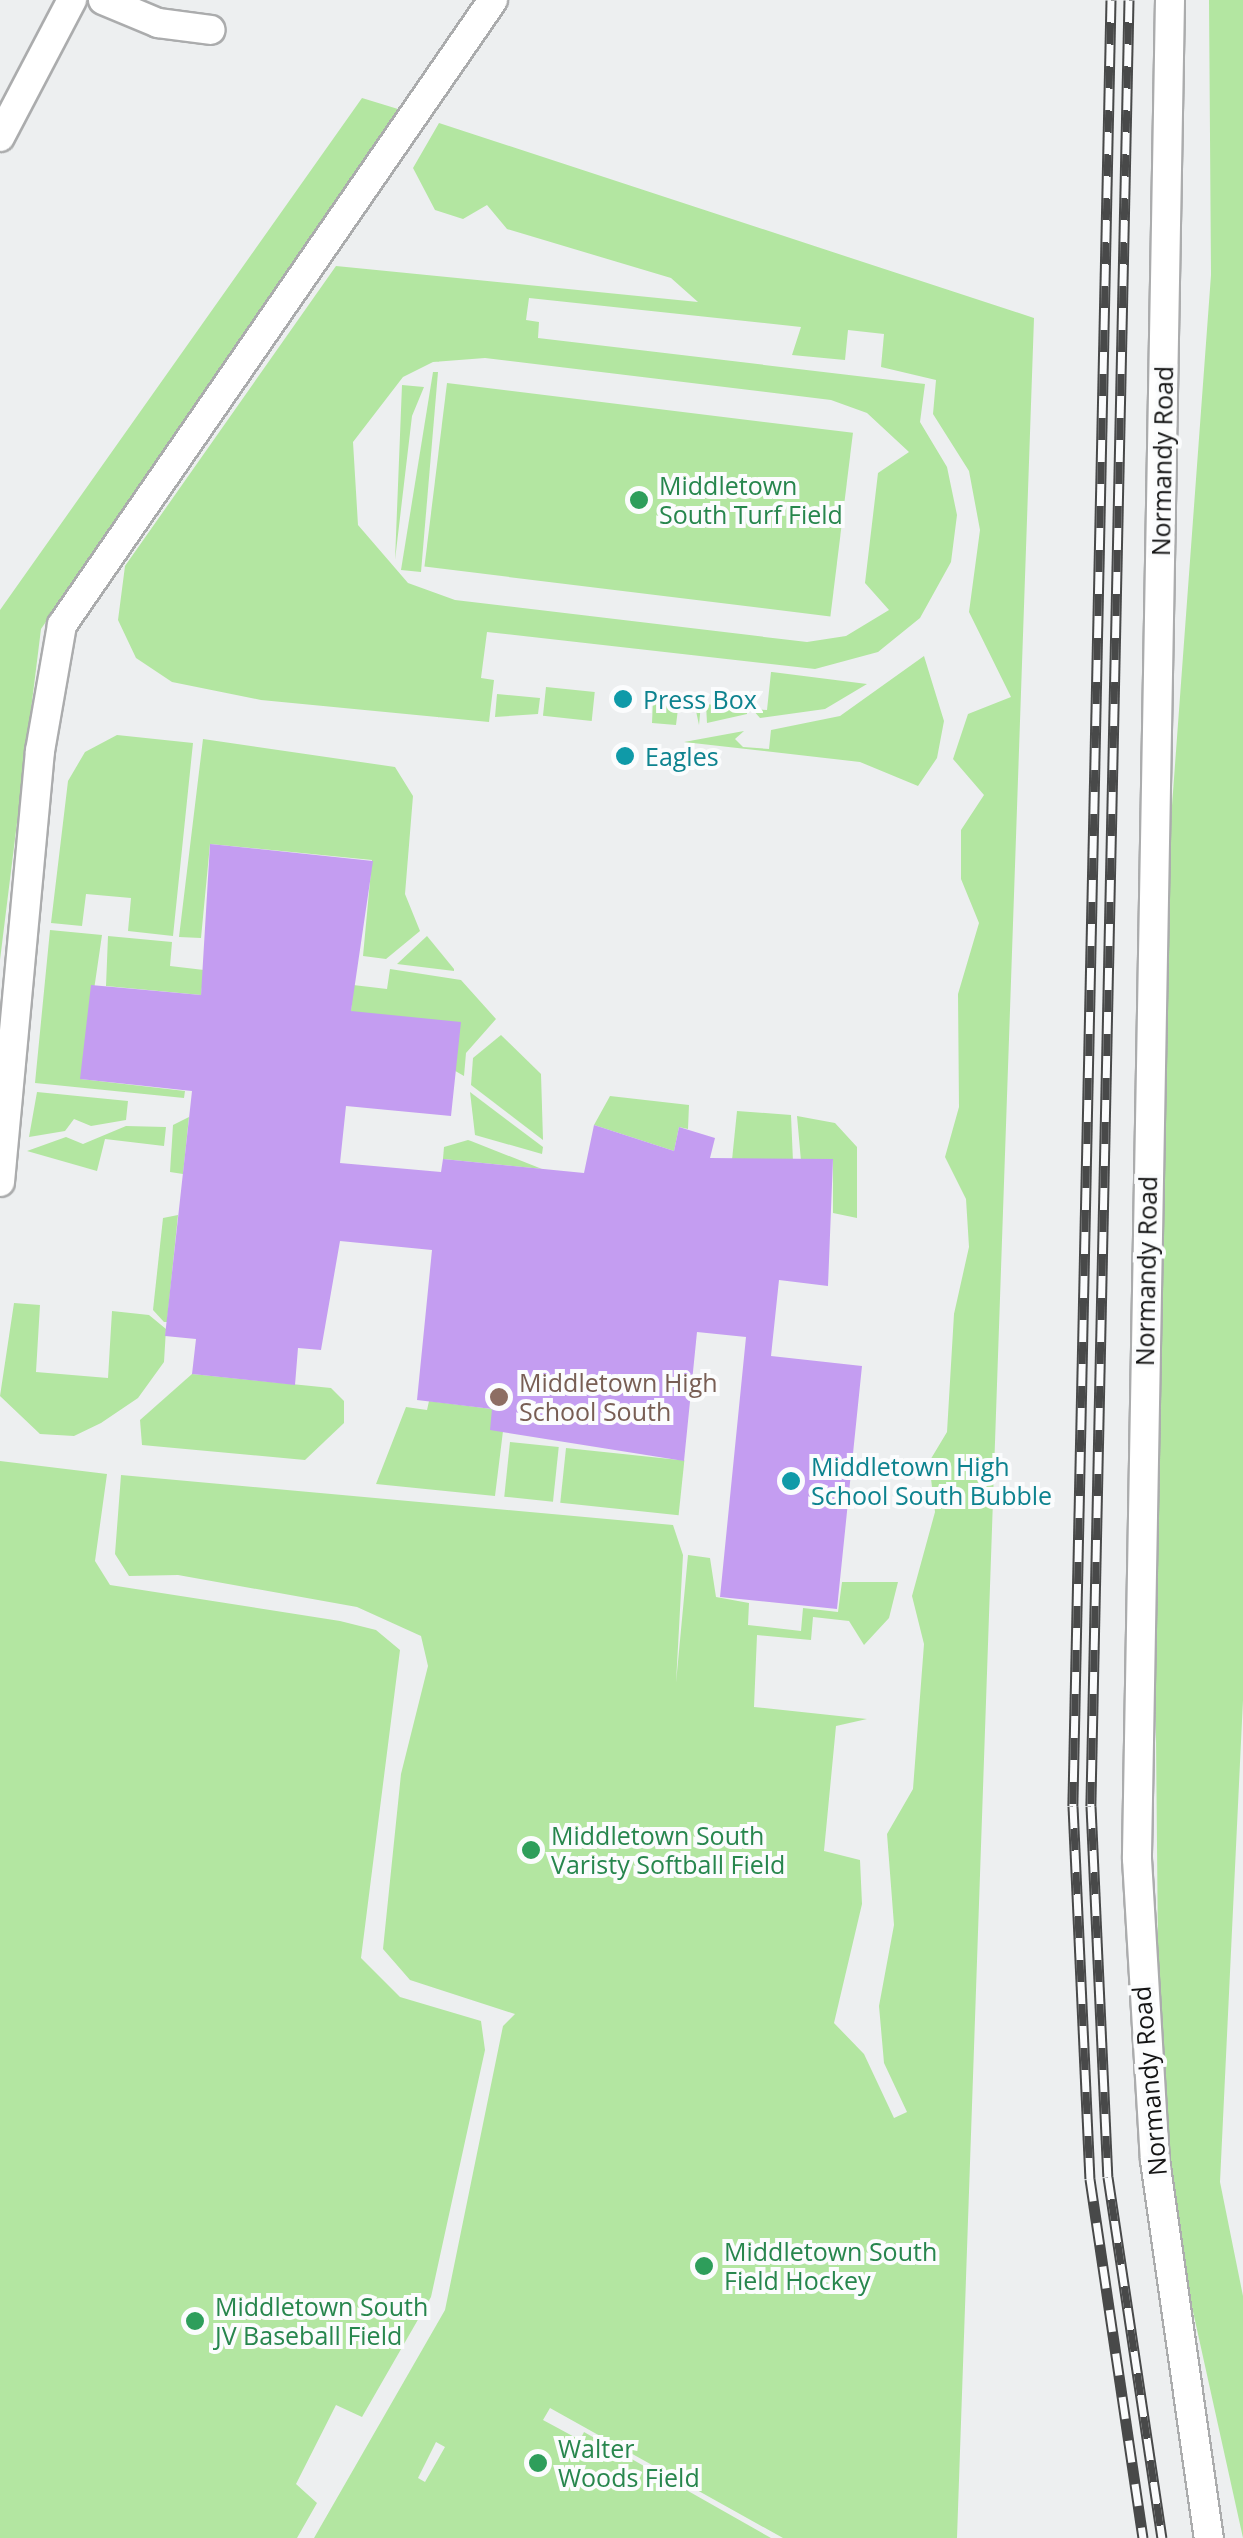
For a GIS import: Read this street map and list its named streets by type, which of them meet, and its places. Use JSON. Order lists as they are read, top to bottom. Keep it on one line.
{"streets":{"street":["Normandy Road"]},"places":["Middletown South Turf Field","Press Box","Eagles","Middletown High School South","Middletown High School South Bubble","Middletown South Varisty Softball Field","Middletown South Field Hockey","Middletown South JV Baseball Field","Walter Woods Field"]}
